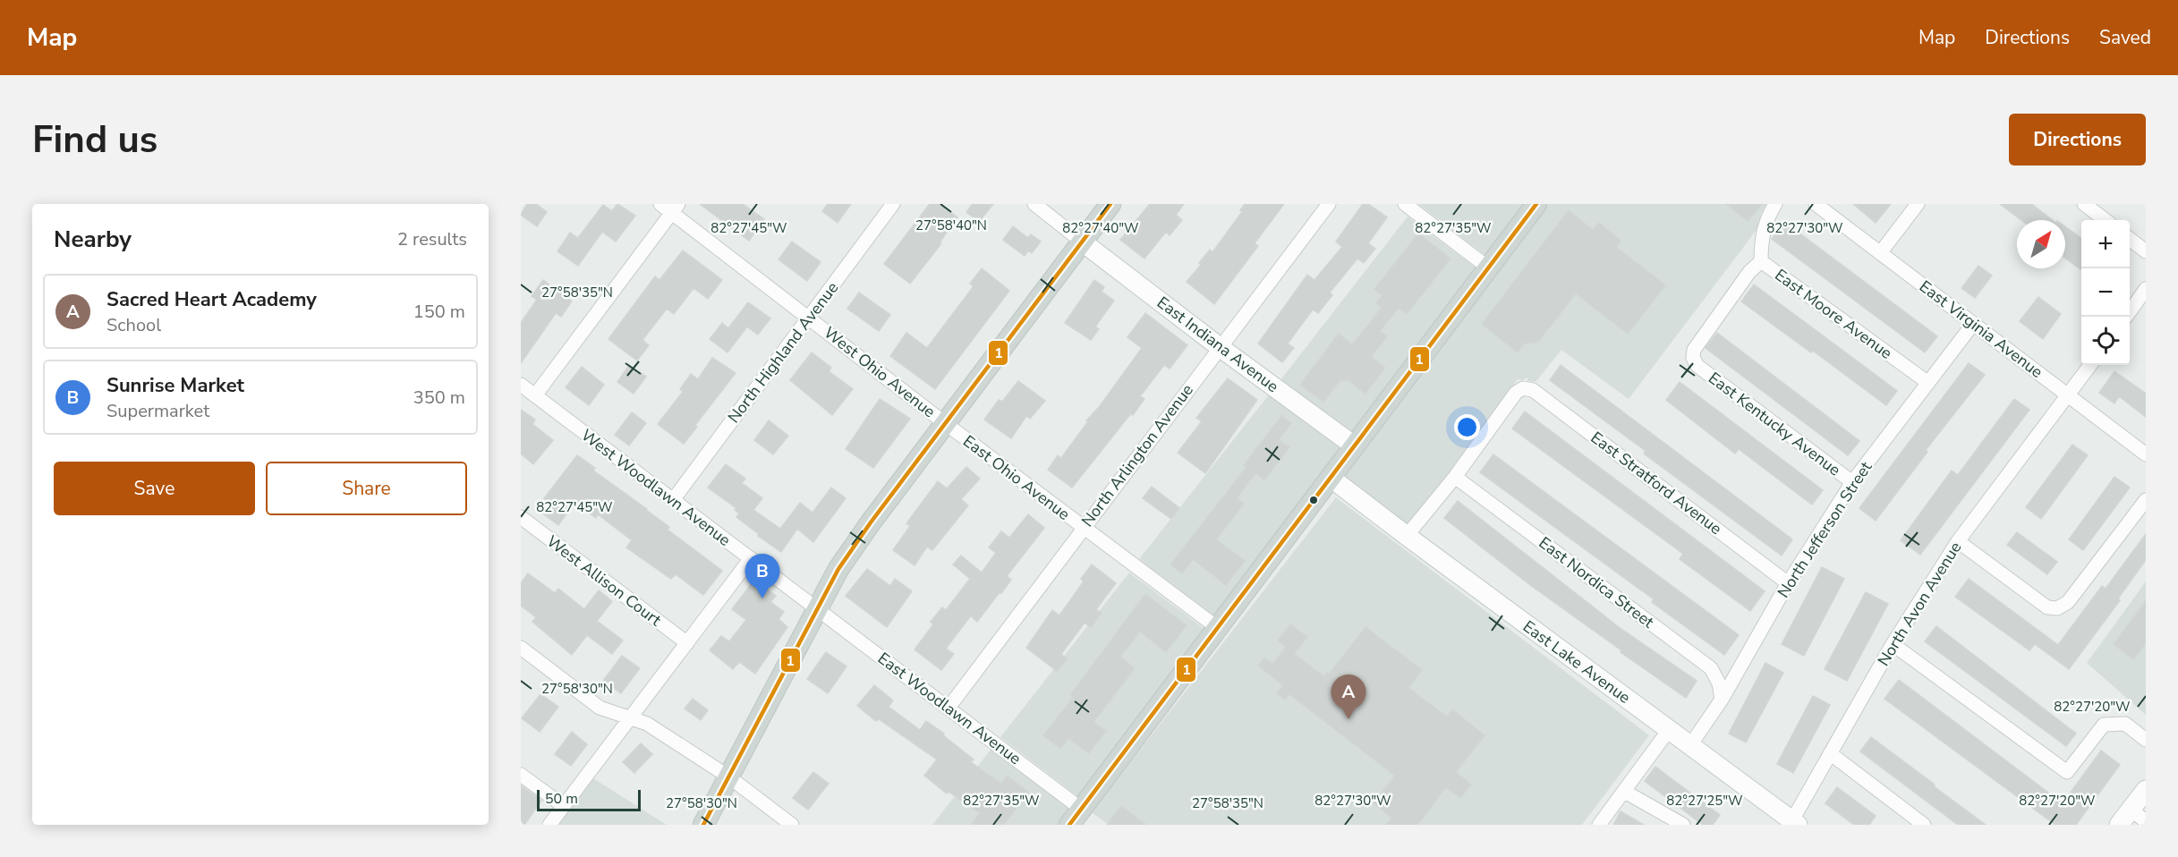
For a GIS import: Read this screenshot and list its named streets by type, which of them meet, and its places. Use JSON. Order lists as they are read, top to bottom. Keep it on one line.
{"streets":{"street":["East Moore Avenue","East Virginia Avenue","East Indiana Avenue","North Highland Avenue","West Ohio Avenue","East Kentucky Avenue","North Arlington Avenue","East Ohio Avenue","East Stratford Avenue","West Woodlawn Avenue","North Jefferson Street","West Allison Court","East Nordica Street","North Avon Avenue","East Lake Avenue","East Woodlawn Avenue"]},"crossings":[["East Moore Avenue","East Kentucky Avenue"],["East Moore Avenue","North Jefferson Street"],["East Virginia Avenue","North Jefferson Street"],["East Virginia Avenue","North Avon Avenue"],["East Indiana Avenue","North Arlington Avenue"],["North Highland Avenue","West Ohio Avenue"],["North Highland Avenue","West Woodlawn Avenue"],["West Ohio Avenue","East Ohio Avenue"],["East Kentucky Avenue","North Jefferson Street"],["North Arlington Avenue","East Ohio Avenue"],["North Arlington Avenue","East Woodlawn Avenue"],["East Stratford Avenue","North Jefferson Street"],["East Stratford Avenue","East Nordica Street"],["West Woodlawn Avenue","East Woodlawn Avenue"],["North Jefferson Street","East Nordica Street"],["North Jefferson Street","East Lake Avenue"],["North Avon Avenue","East Lake Avenue"]],"lines":["transit line 1"],"scale_bar":"50 m","north":"top right","page":{"header":"Map","nav":["Map","Directions","Saved"],"buttons":["Directions",["Save","Share"]],"title":"Find us","heading":["Nearby","2 results"],"map_buttons":["+","−"],"list":[{"mark":"A","name":"Sacred Heart Academy","note":"School","value":"150 m"},{"mark":"B","name":"Sunrise Market","note":"Supermarket","value":"350 m"}],"pins":["B","A"],"scale":"50 m"},"coordinates":["27°58'40\"N","82°27'45\"W","82°27'40\"W","82°27'35\"W","82°27'30\"W","27°58'35\"N","27°58'30\"N","82°27'20\"W","82°27'25\"W"]}
